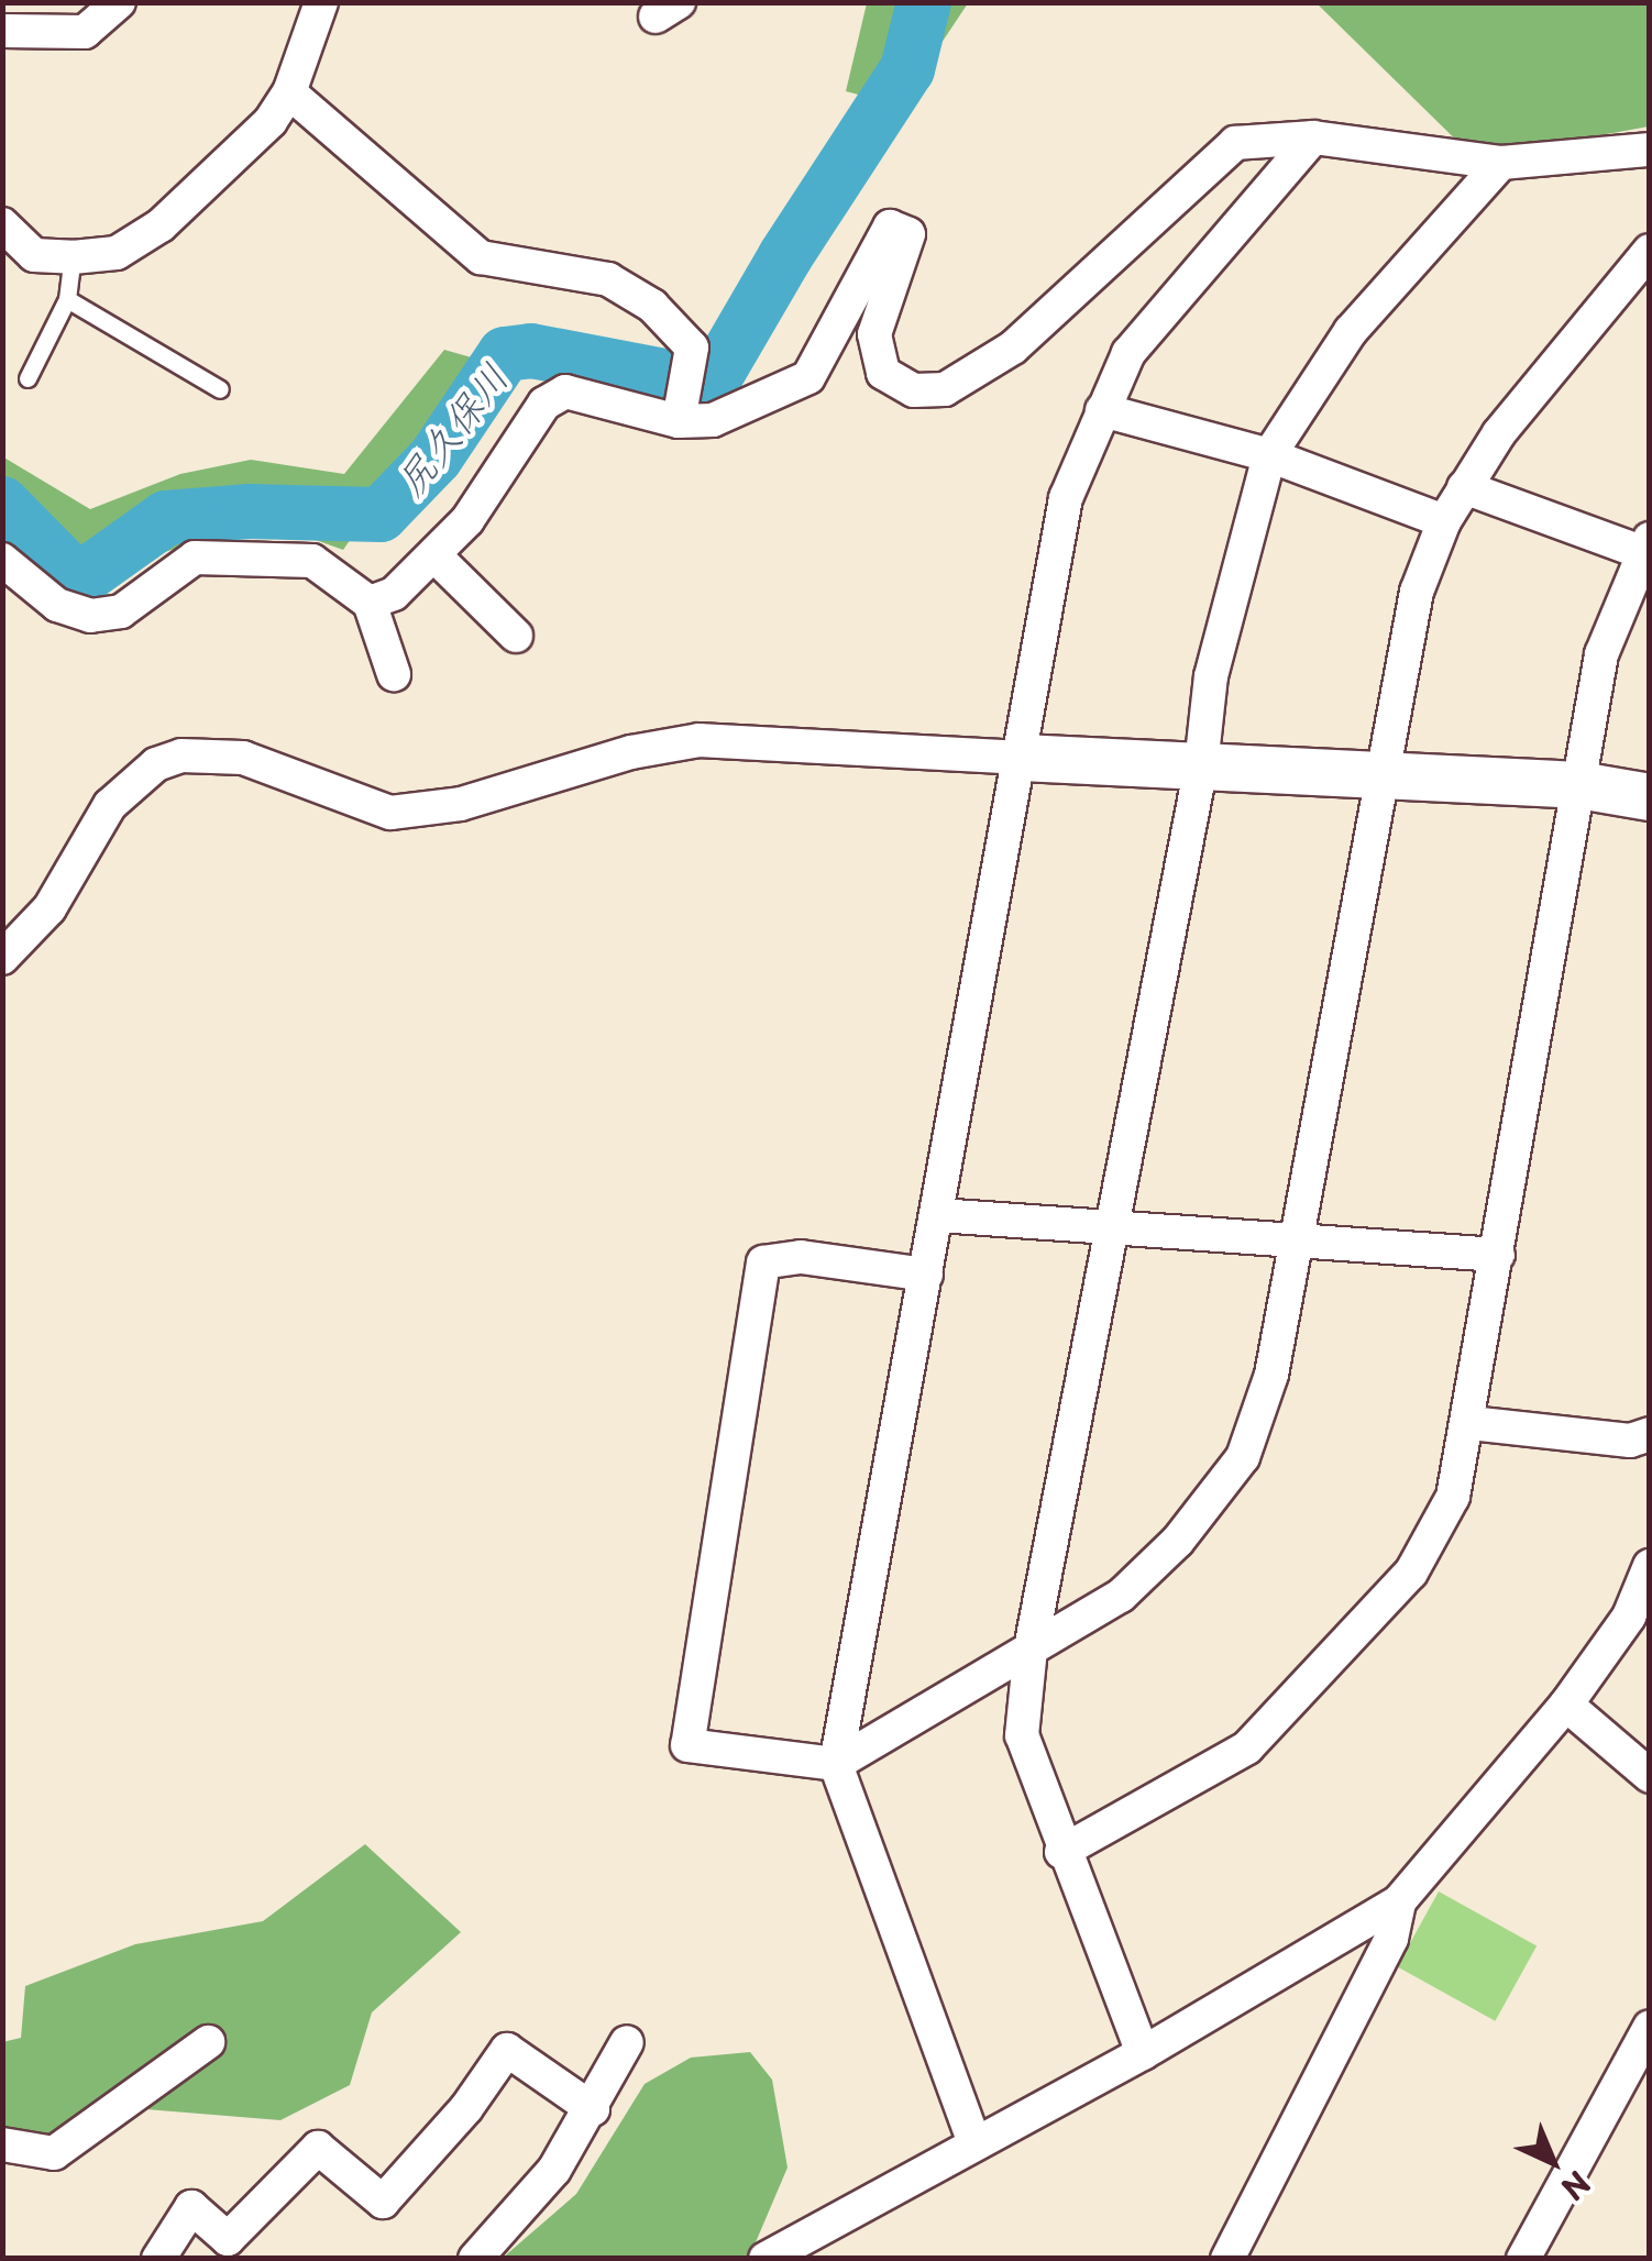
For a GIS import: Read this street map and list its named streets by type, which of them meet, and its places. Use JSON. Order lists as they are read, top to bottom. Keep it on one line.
{"water":["尻久保川"],"north":"bottom right"}
